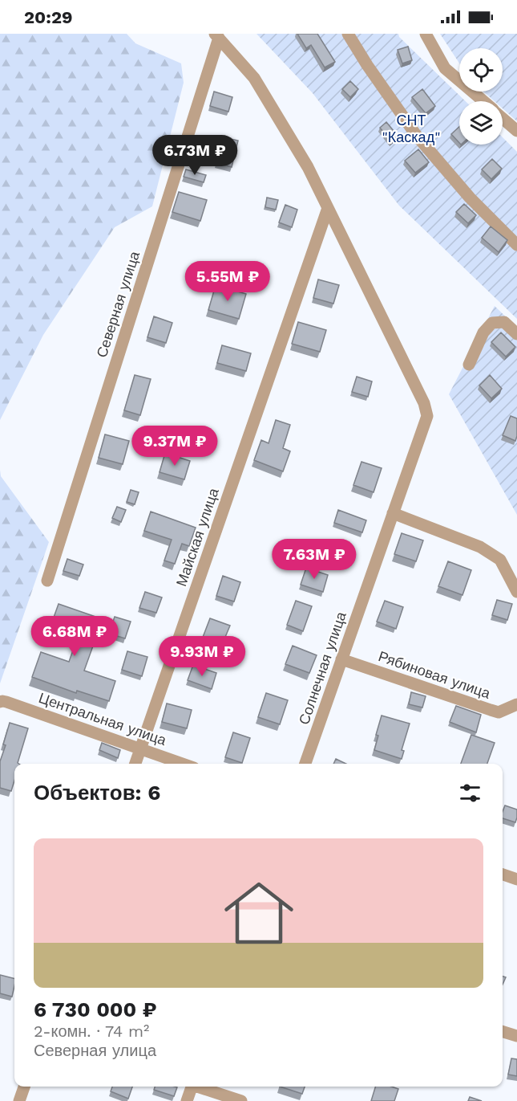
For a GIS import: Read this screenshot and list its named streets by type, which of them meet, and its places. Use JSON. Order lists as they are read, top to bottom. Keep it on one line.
{"streets":{"street":["Северная улица","Майская улица","Солнечная улица","Рябиновая улица","Центральная улица"]},"crossings":[["Майская улица","Солнечная улица"],["Майская улица","Центральная улица"],["Солнечная улица","Рябиновая улица"]],"parks":["СНТ \"Каскад\""],"page":{"status":"20:29","price":["6.73M ₽","5.55M ₽","9.37M ₽","7.63M ₽","6.68M ₽","9.93M ₽"],"heading":"Объектов: 6","list":[{"name":"6 730 000 ₽","note":"2-комн. · 74 m² · Северная улица"}]}}
